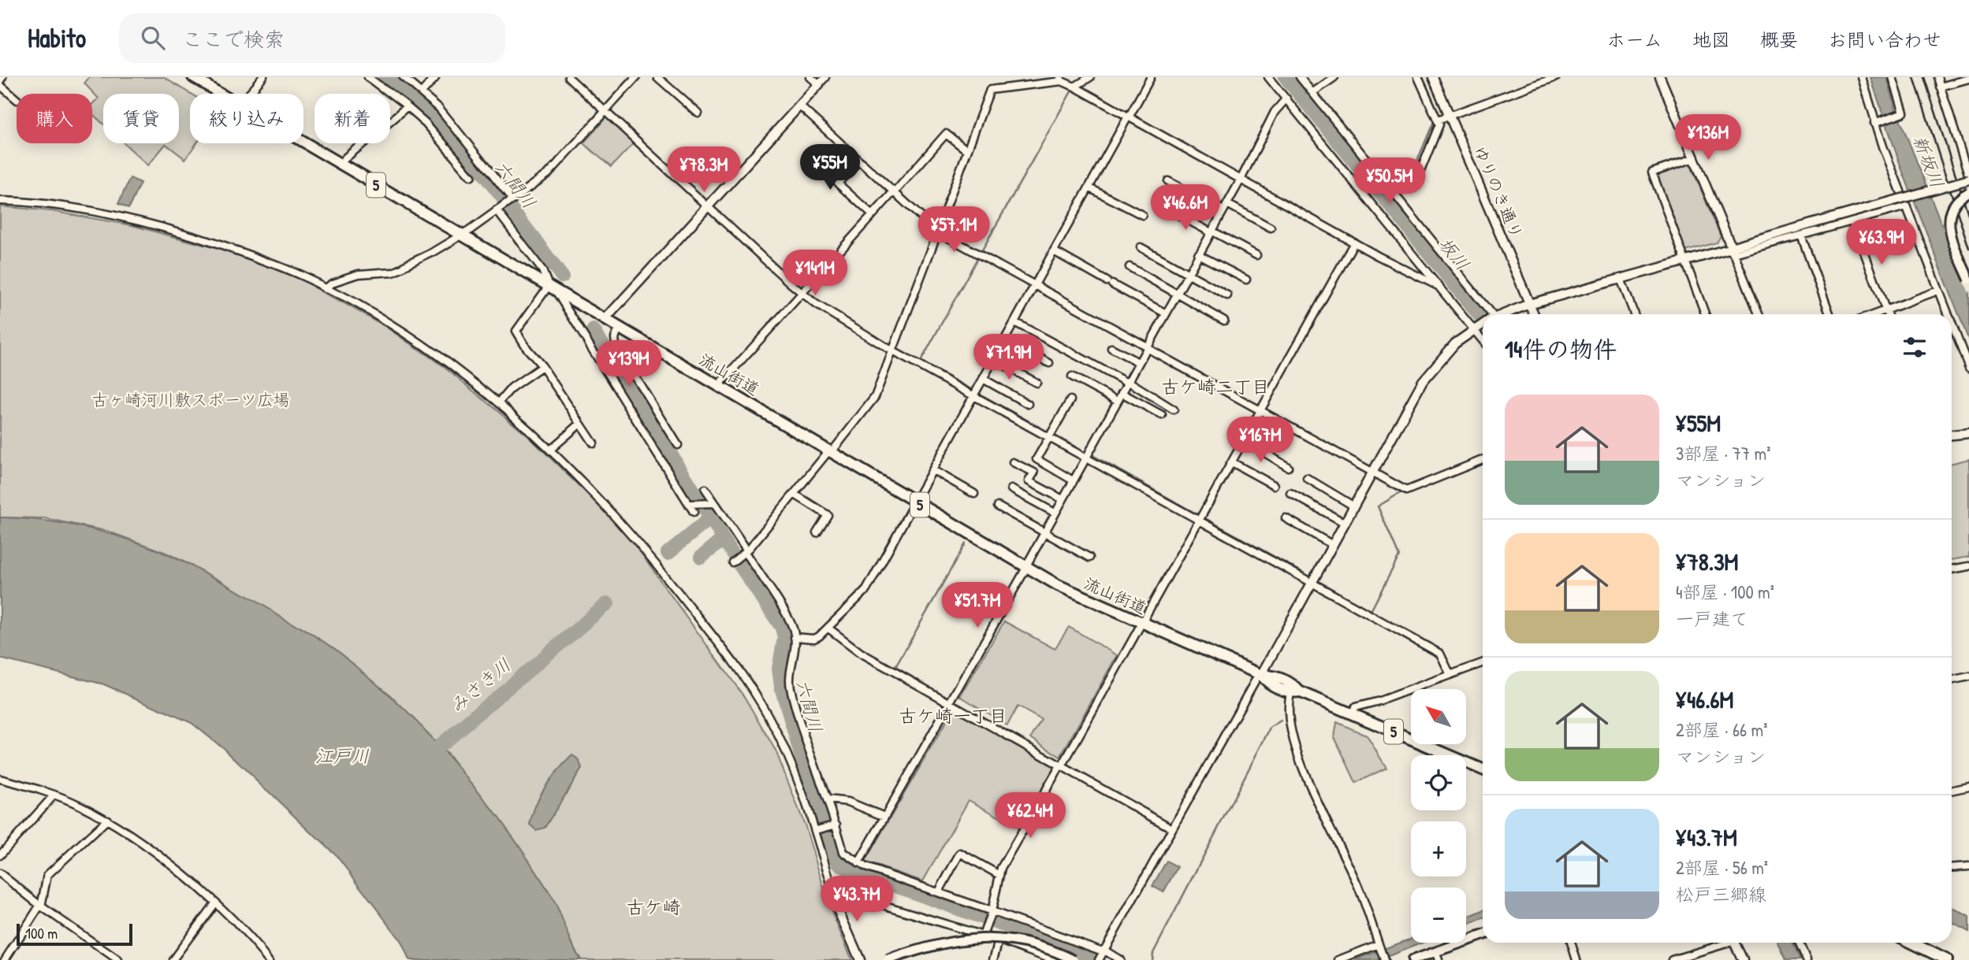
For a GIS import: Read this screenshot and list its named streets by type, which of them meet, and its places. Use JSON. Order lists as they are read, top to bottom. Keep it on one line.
{"streets":{"main road":["5","流山街道"],"street":["ゆりのき通り"]},"districts":["古ケ崎二丁目","古ケ崎一丁目","古ケ崎"],"water":["新坂川","六間川","坂川","みさき川","江戸川"],"parks":["古ヶ崎河川敷スポーツ広場"],"scale_bar":"100 m","north":"top left","page":{"header":"Habito","search":"ここで検索","nav":["ホーム","地図","概要","お問い合わせ"],"chip":["購入","賃貸","絞り込み","新着"],"price":["¥136M","¥55M","¥78.3M","¥50.5M","¥46.6M","¥57.1M","¥63.9M","¥141M","¥71.9M","¥139M","¥167M","¥51.7M","¥62.4M","¥43.7M"],"heading":"14件の物件","list":[{"name":"¥55M","note":"3部屋 · 77 m² · マンション"},{"name":"¥78.3M","note":"4部屋 · 100 m² · 一戸建て"},{"name":"¥46.6M","note":"2部屋 · 66 m² · マンション"},{"name":"¥43.7M","note":"2部屋 · 56 m² · 松戸三郷線"}],"map_buttons":["+","−"],"scale":"100 m"}}
